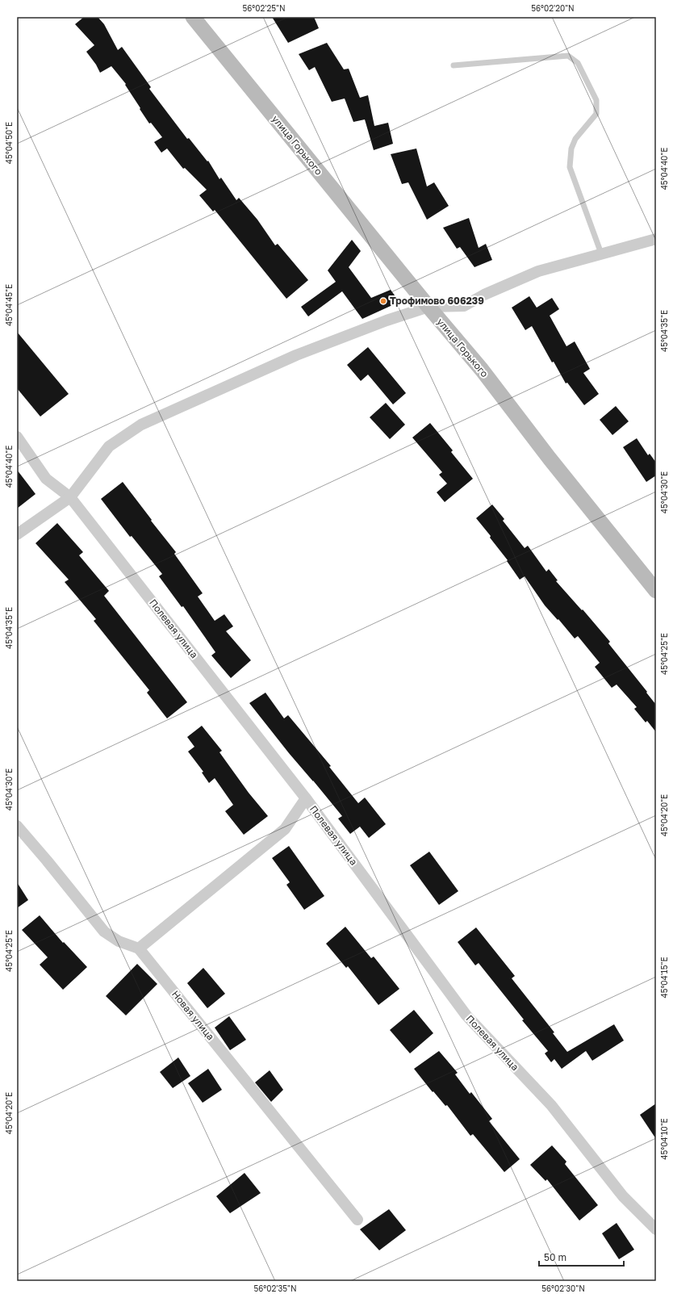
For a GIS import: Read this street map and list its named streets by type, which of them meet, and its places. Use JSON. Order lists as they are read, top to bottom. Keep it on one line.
{"streets":{"main road":["улица Горького"],"street":["Полевая улица","Новая улица"]},"places":["Трофимово 606239"],"scale_bar":"50 m","coordinates":["56°02'25\"N","56°02'20\"N","45°04'50\"E","45°04'40\"E","45°04'45\"E","45°04'35\"E","45°04'30\"E","45°04'25\"E","45°04'20\"E","45°04'15\"E","45°04'10\"E","56°02'35\"N","56°02'30\"N"]}
